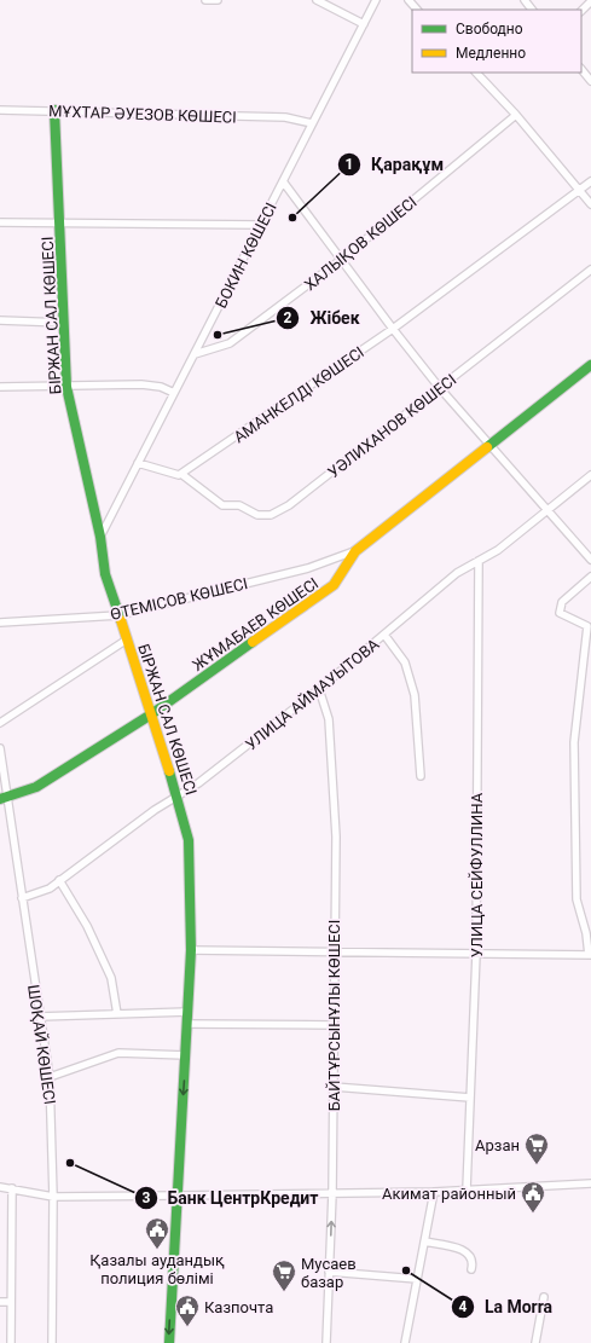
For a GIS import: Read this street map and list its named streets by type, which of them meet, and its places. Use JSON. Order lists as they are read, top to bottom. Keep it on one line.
{"streets":{"street":["МҰХТАР ӘУЕЗОВ КӨШЕСІ","ХАЛЫҚОВ КӨШЕСІ","БОКИН КӨШЕСІ","БІРЖАН САЛ КӨШЕСІ","АМАНКЕЛДІ КӨШЕСІ","УӘЛИХАНОВ КӨШЕСІ","ӨТЕМІСОВ КӨШЕСІ","ЖҰМАБАЕВ КӨШЕСІ","УЛИЦА АЙМАУЫТОВА","УЛИЦА СЕЙФУЛЛИНА","БАЙТҰРСЫНҰЛЫ КӨШЕСІ","ШОҚАЙ КӨШЕСІ"]},"crossings":[["МҰХТАР ӘУЕЗОВ КӨШЕСІ","БОКИН КӨШЕСІ"],["МҰХТАР ӘУЕЗОВ КӨШЕСІ","БІРЖАН САЛ КӨШЕСІ"],["ХАЛЫҚОВ КӨШЕСІ","БОКИН КӨШЕСІ"],["БОКИН КӨШЕСІ","БІРЖАН САЛ КӨШЕСІ"],["БІРЖАН САЛ КӨШЕСІ","ӨТЕМІСОВ КӨШЕСІ"],["БІРЖАН САЛ КӨШЕСІ","ЖҰМАБАЕВ КӨШЕСІ"],["БІРЖАН САЛ КӨШЕСІ","УЛИЦА АЙМАУЫТОВА"],["АМАНКЕЛДІ КӨШЕСІ","УӘЛИХАНОВ КӨШЕСІ"],["ӨТЕМІСОВ КӨШЕСІ","ЖҰМАБАЕВ КӨШЕСІ"],["ЖҰМАБАЕВ КӨШЕСІ","ШОҚАЙ КӨШЕСІ"],["УЛИЦА АЙМАУЫТОВА","УЛИЦА СЕЙФУЛЛИНА"],["УЛИЦА АЙМАУЫТОВА","БАЙТҰРСЫНҰЛЫ КӨШЕСІ"],["УЛИЦА АЙМАУЫТОВА","ШОҚАЙ КӨШЕСІ"]],"places":{"other":["Қарақұм","Жібек","Банк ЦентрКредит","La Morra"],"supermarket":["Арзан","Мусаев базар"],"public building":["Акимат районный","Қазалы аудандық полиция бөлімі","Казпочта"]},"legend":["Свободно","Медленно"]}
